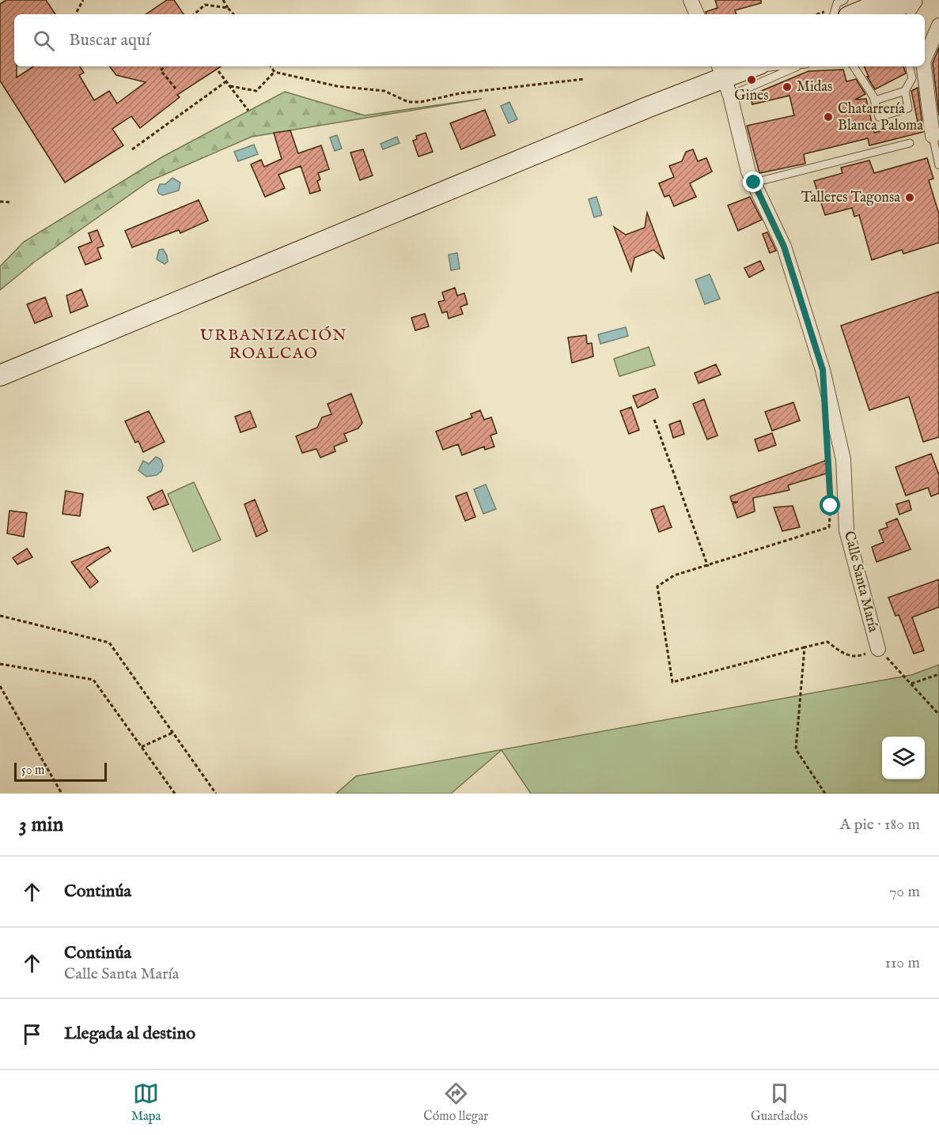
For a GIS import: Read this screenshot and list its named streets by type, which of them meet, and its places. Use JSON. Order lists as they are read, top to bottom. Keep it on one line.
{"streets":{"street":["Calle Santa María"]},"districts":["URBANIZACIÓN ROALCAO"],"places":["Gines","Midas","Chatarrería Blanca Paloma","Talleres Tagonsa"],"scale_bar":"50 m","page":{"search":"Buscar aquí","scale":"50 m","heading":["3 min","A pie · 180 m"],"list":[["Continúa","70 m"],["Continúa","Calle Santa María","110 m"],"Llegada al destino"],"nav":["Mapa","Cómo llegar","Guardados"]}}
